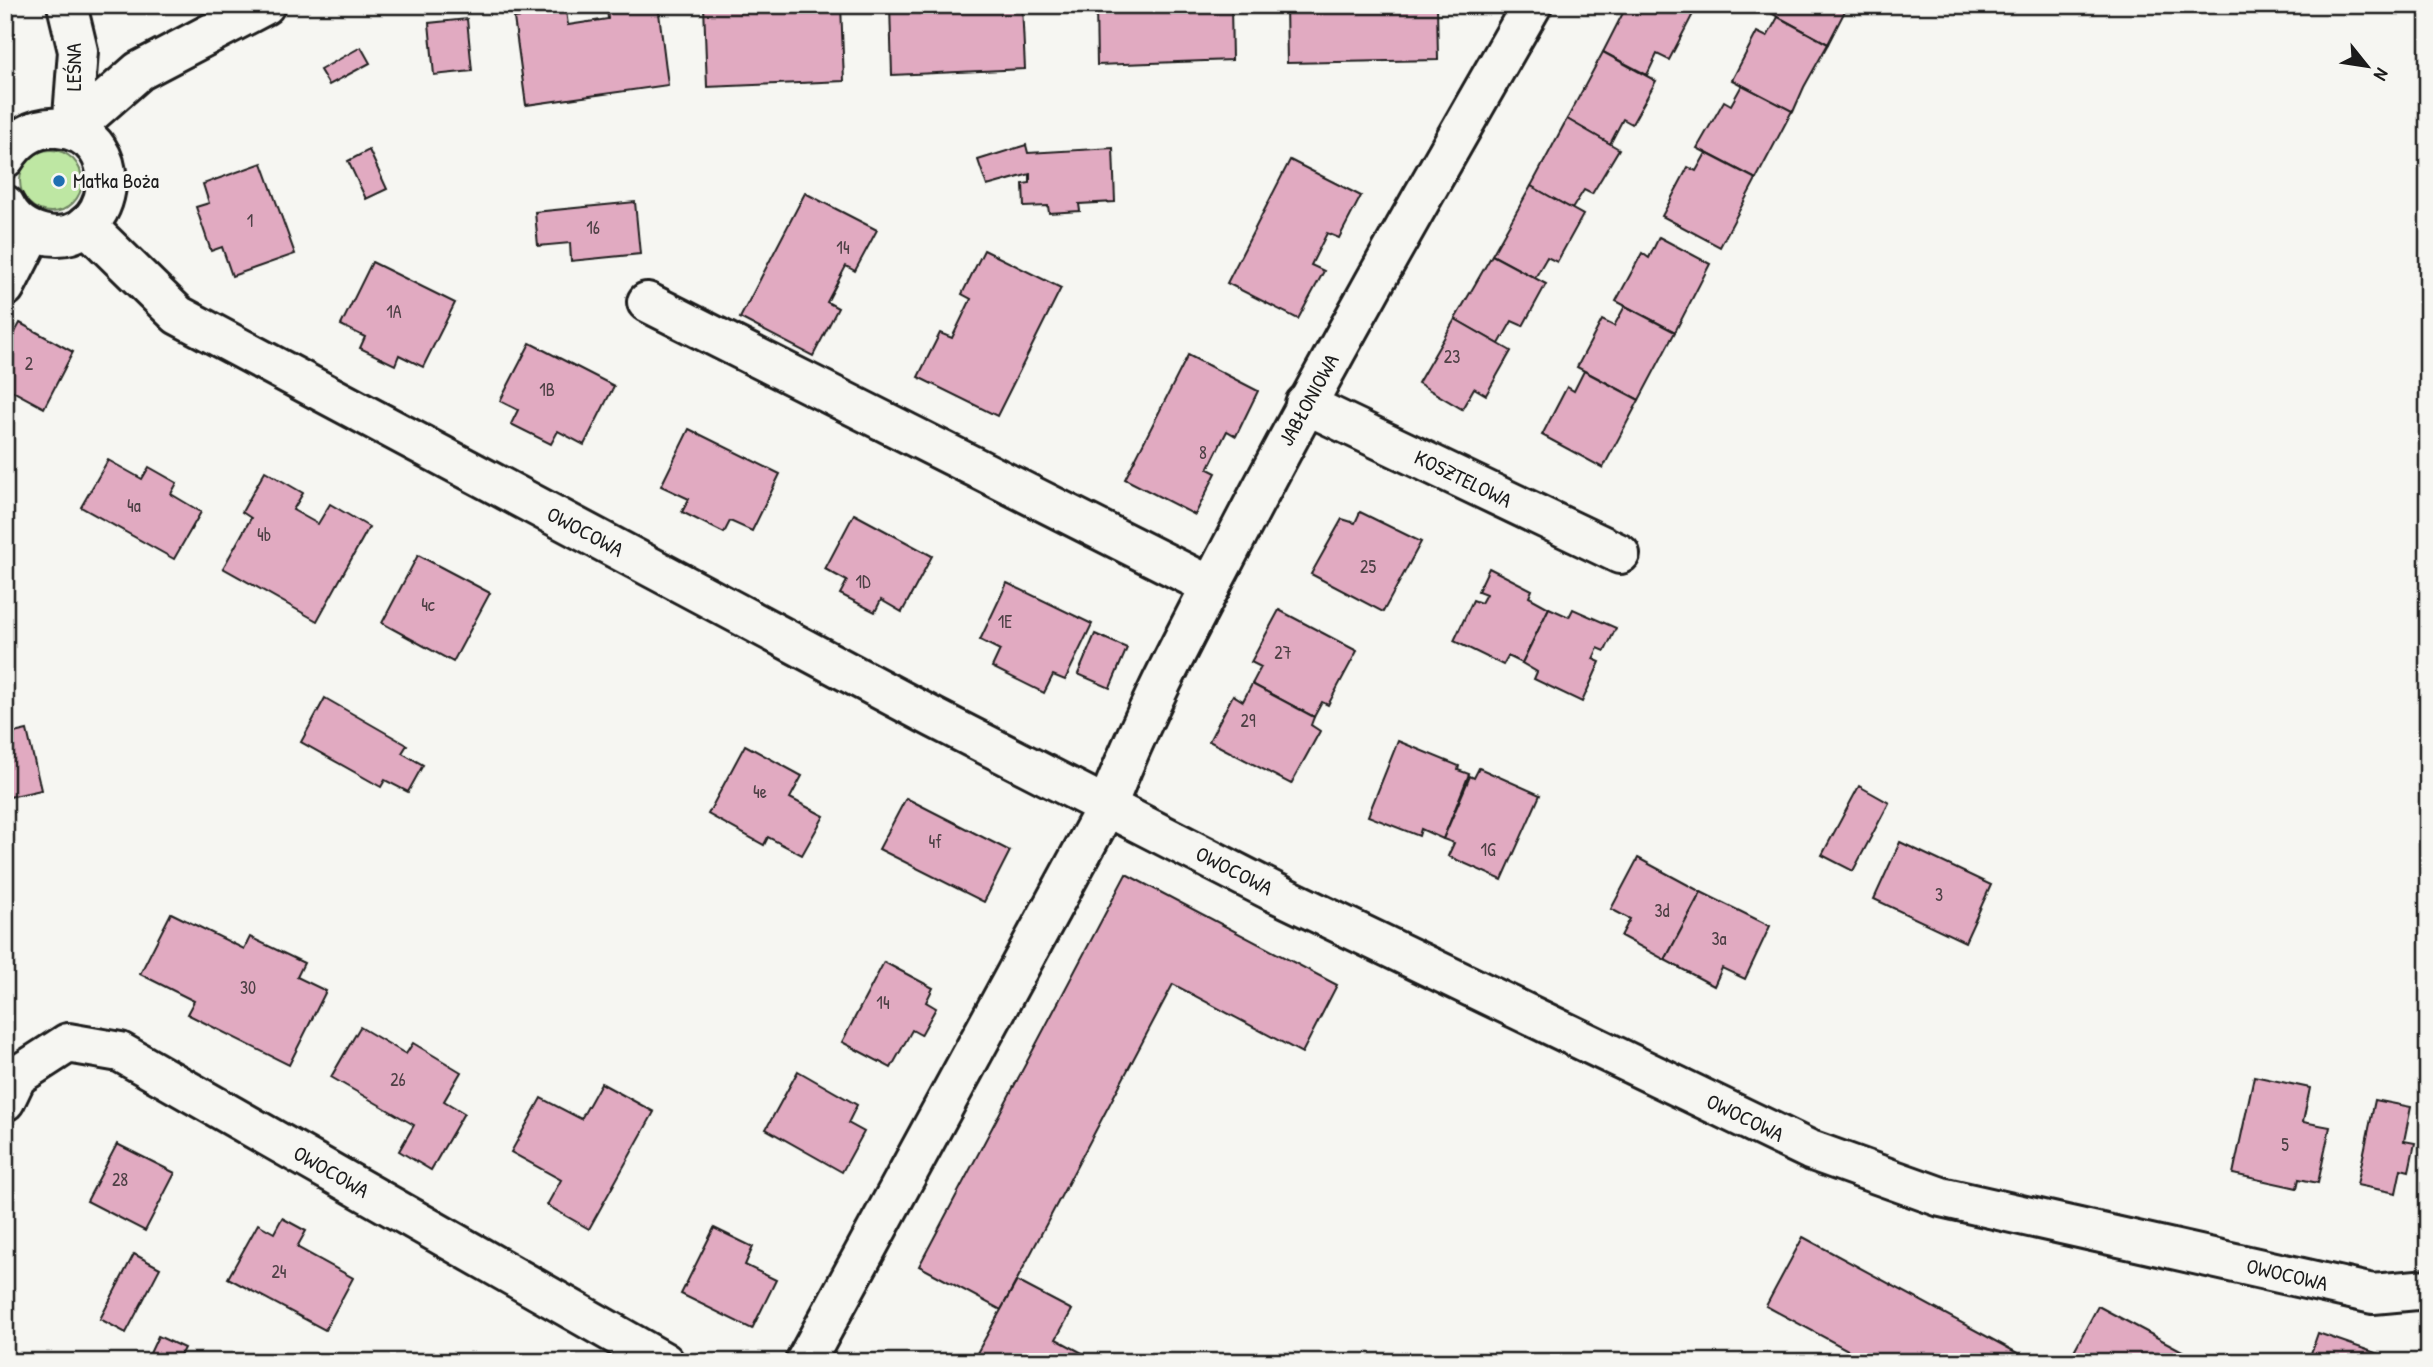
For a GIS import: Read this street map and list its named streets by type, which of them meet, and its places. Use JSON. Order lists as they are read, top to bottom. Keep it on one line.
{"streets":{"street":["LEŚNA","JABŁONIOWA","KOSZTELOWA","OWOCOWA"]},"crossings":[["JABŁONIOWA","KOSZTELOWA"],["JABŁONIOWA","OWOCOWA"]],"places":["Matka Boża"],"house_numbers":["1","16","14","1A","23","2","1B","8","4a","4b","25","1D","4c","1E","27","29","4e","4f","1G","3","3d","3a","30","14","26","5","28","24"],"north":"bottom right"}
